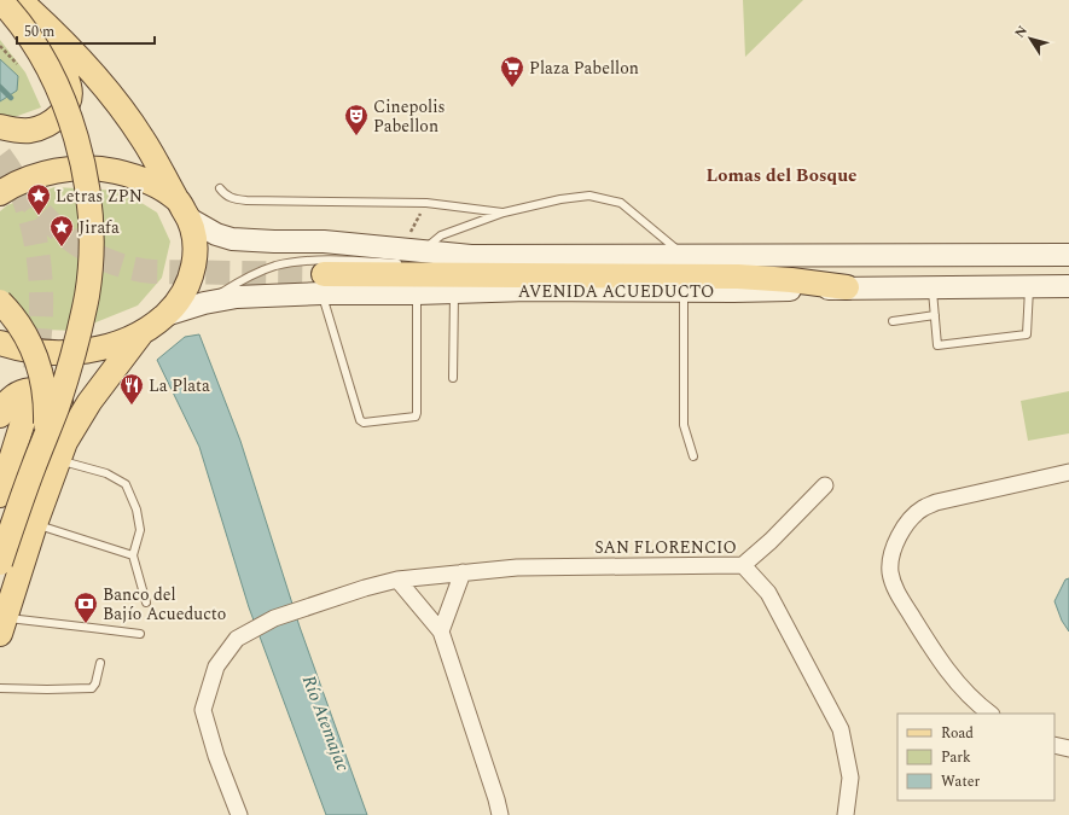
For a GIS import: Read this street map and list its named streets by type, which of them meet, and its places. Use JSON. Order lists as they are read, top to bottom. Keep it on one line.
{"streets":{"main road":["AVENIDA ACUEDUCTO"],"street":["SAN FLORENCIO"]},"districts":["Lomas del Bosque"],"water":["Río Atemajac"],"places":{"supermarket":["Plaza Pabellon"],"theatre":["Cinepolis Pabellon"],"place":["Letras ZPN","Jirafa"],"restaurant":["La Plata"],"bank":["Banco del Bajío Acueducto"]},"legend":["Road","Park","Water"],"scale_bar":"50 m","north":"top left"}
